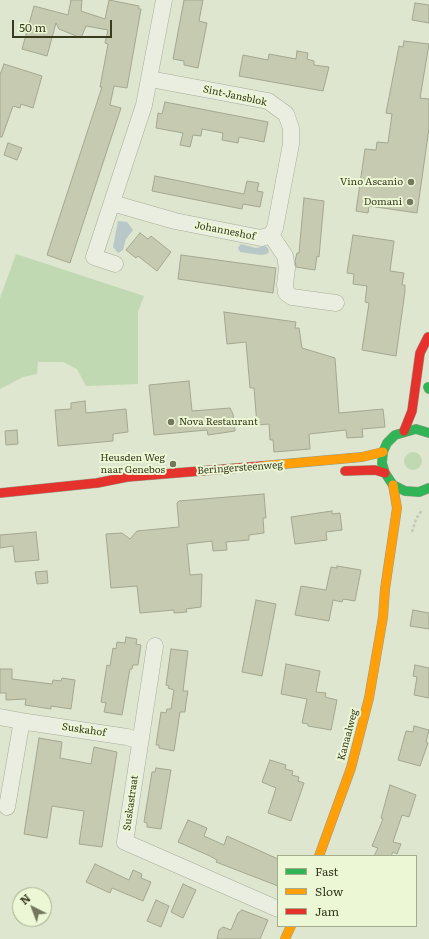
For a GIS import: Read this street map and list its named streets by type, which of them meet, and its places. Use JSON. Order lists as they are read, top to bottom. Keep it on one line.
{"streets":{"main road":["Beringersteenweg","Kanaalweg"],"street":["Sint-Jansblok","Johanneshof","Suskahof","Suskastraat"]},"crossings":[["Sint-Jansblok","Johanneshof"],["Suskahof","Suskastraat"]],"places":["Vino Ascanio","Domani","Nova Restaurant","Heusden Weg naar Genebos"],"legend":["Fast","Slow","Jam"],"scale_bar":"50 m","north":"top left"}
